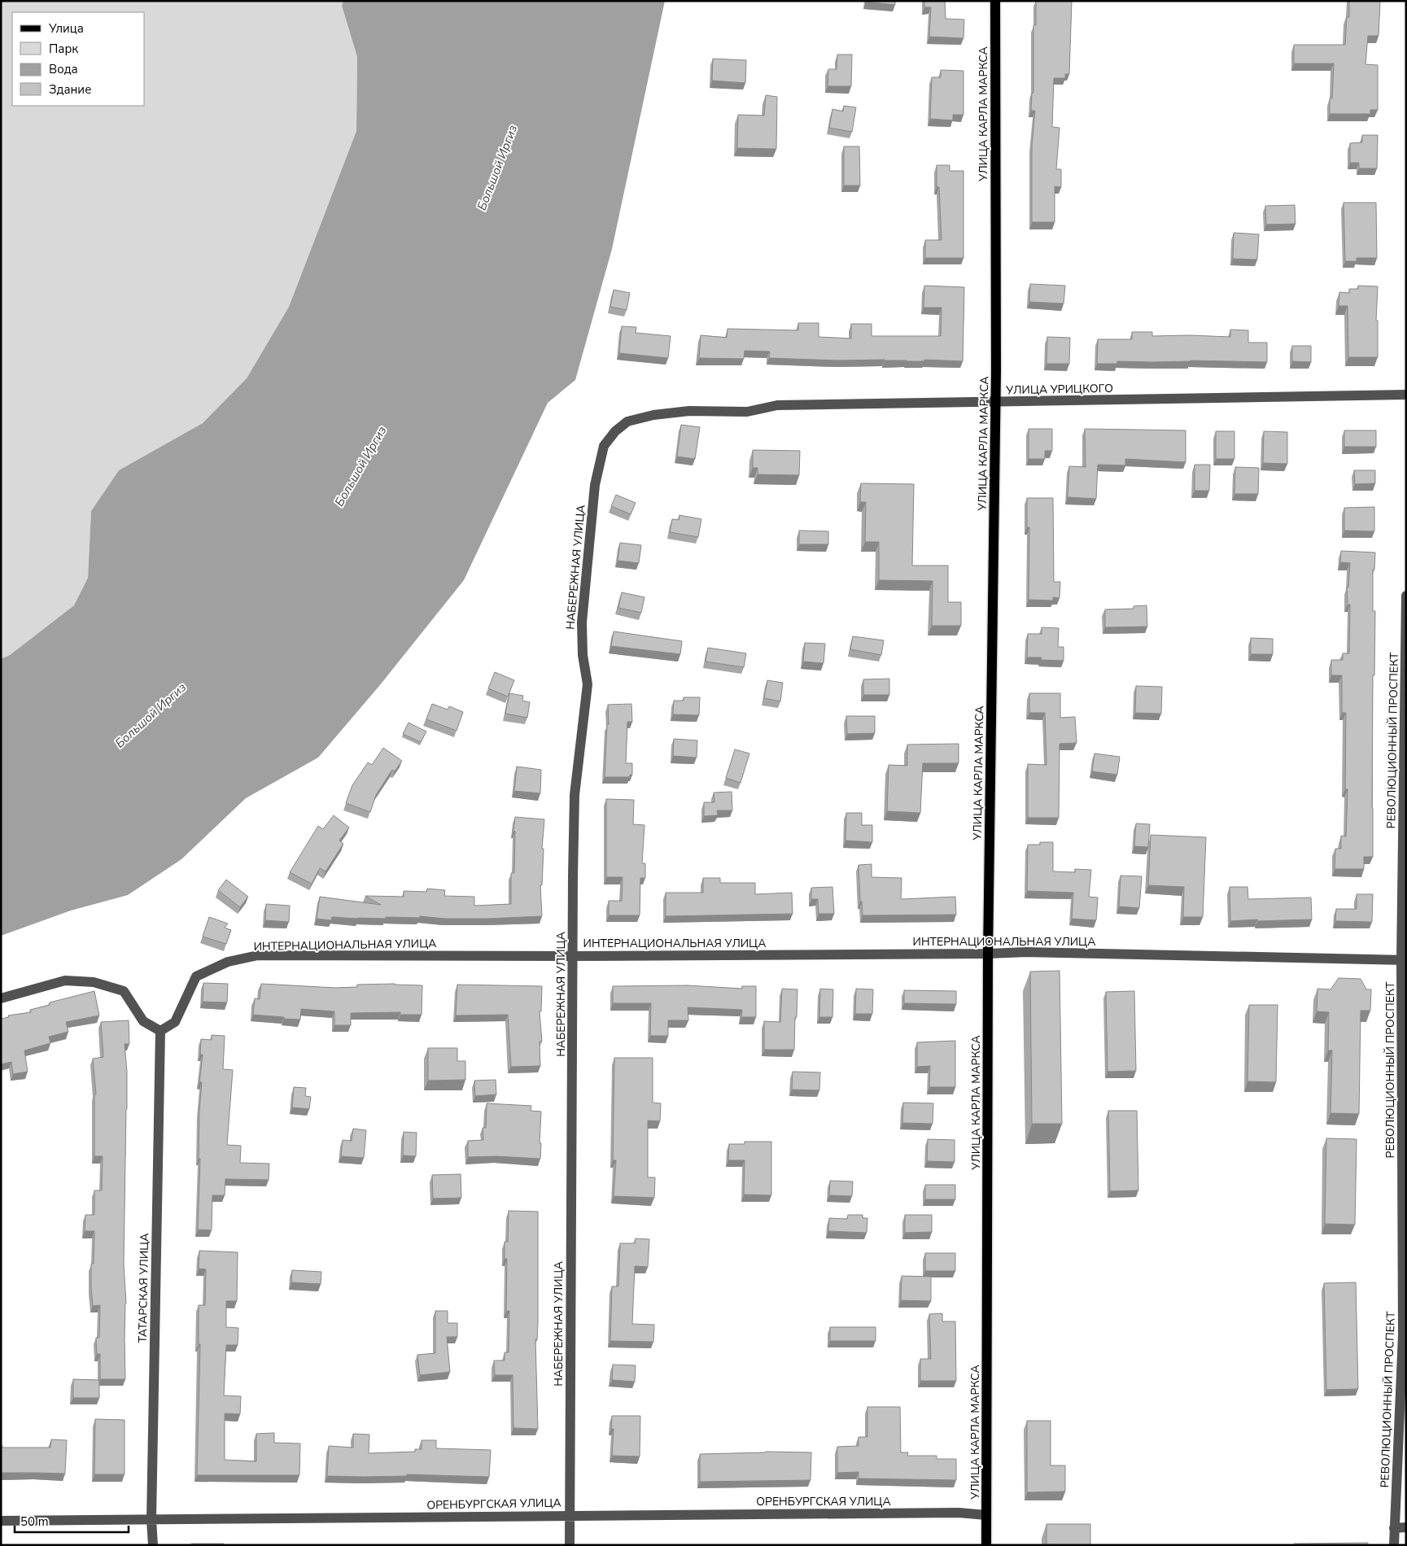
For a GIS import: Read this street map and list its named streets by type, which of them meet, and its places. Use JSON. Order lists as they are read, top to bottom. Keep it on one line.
{"streets":{"main road":["УЛИЦА КАРЛА МАРКСА"],"street":["УЛИЦА УРИЦКОГО","НАБЕРЕЖНАЯ УЛИЦА","РЕВОЛЮЦИОННЫЙ ПРОСПЕКТ","ИНТЕРНАЦИОНАЛЬНАЯ УЛИЦА","ТАТАРСКАЯ УЛИЦА","ОРЕНБУРГСКАЯ УЛИЦА"]},"crossings":[["УЛИЦА КАРЛА МАРКСА","УЛИЦА УРИЦКОГО"],["УЛИЦА КАРЛА МАРКСА","ИНТЕРНАЦИОНАЛЬНАЯ УЛИЦА"],["УЛИЦА КАРЛА МАРКСА","ОРЕНБУРГСКАЯ УЛИЦА"],["УЛИЦА УРИЦКОГО","НАБЕРЕЖНАЯ УЛИЦА"],["НАБЕРЕЖНАЯ УЛИЦА","ИНТЕРНАЦИОНАЛЬНАЯ УЛИЦА"],["НАБЕРЕЖНАЯ УЛИЦА","ОРЕНБУРГСКАЯ УЛИЦА"],["РЕВОЛЮЦИОННЫЙ ПРОСПЕКТ","ИНТЕРНАЦИОНАЛЬНАЯ УЛИЦА"],["ИНТЕРНАЦИОНАЛЬНАЯ УЛИЦА","ТАТАРСКАЯ УЛИЦА"],["ТАТАРСКАЯ УЛИЦА","ОРЕНБУРГСКАЯ УЛИЦА"]],"water":["Большой Иргиз"],"legend":["Улица","Парк","Вода","Здание"],"scale_bar":"50 m"}
